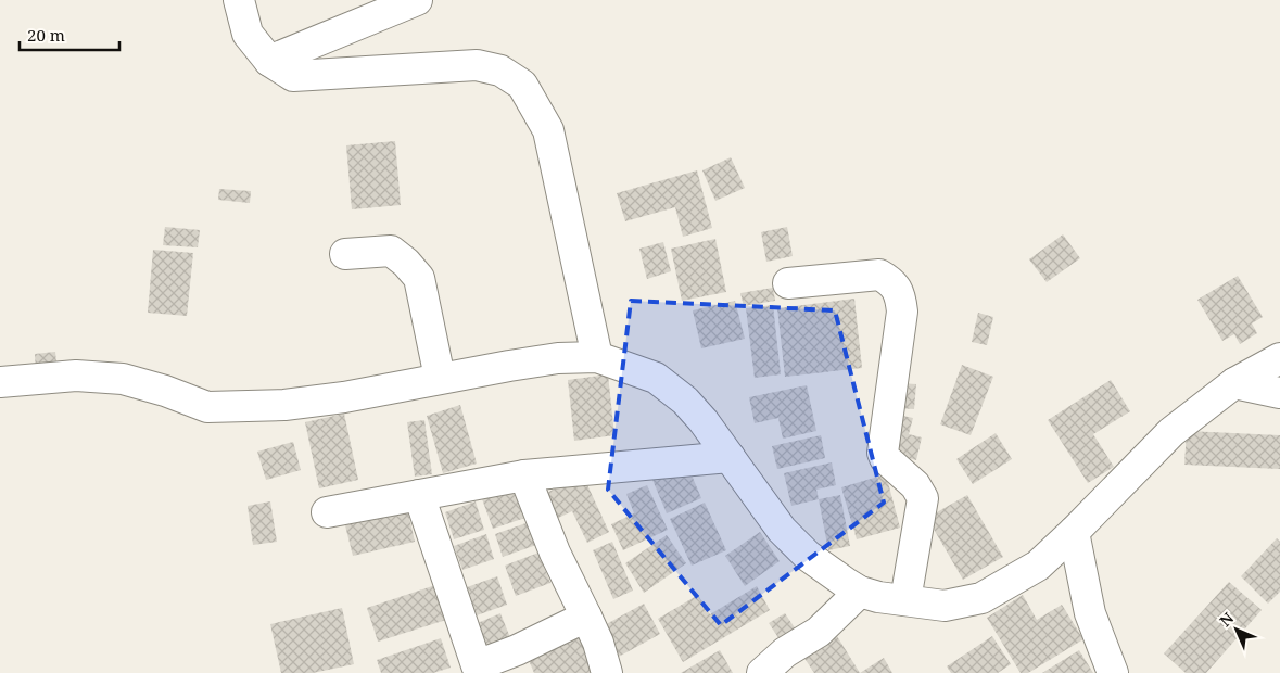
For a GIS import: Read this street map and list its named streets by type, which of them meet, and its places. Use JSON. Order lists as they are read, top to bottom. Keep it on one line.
{"scale_bar":"20 m","north":"top left"}
